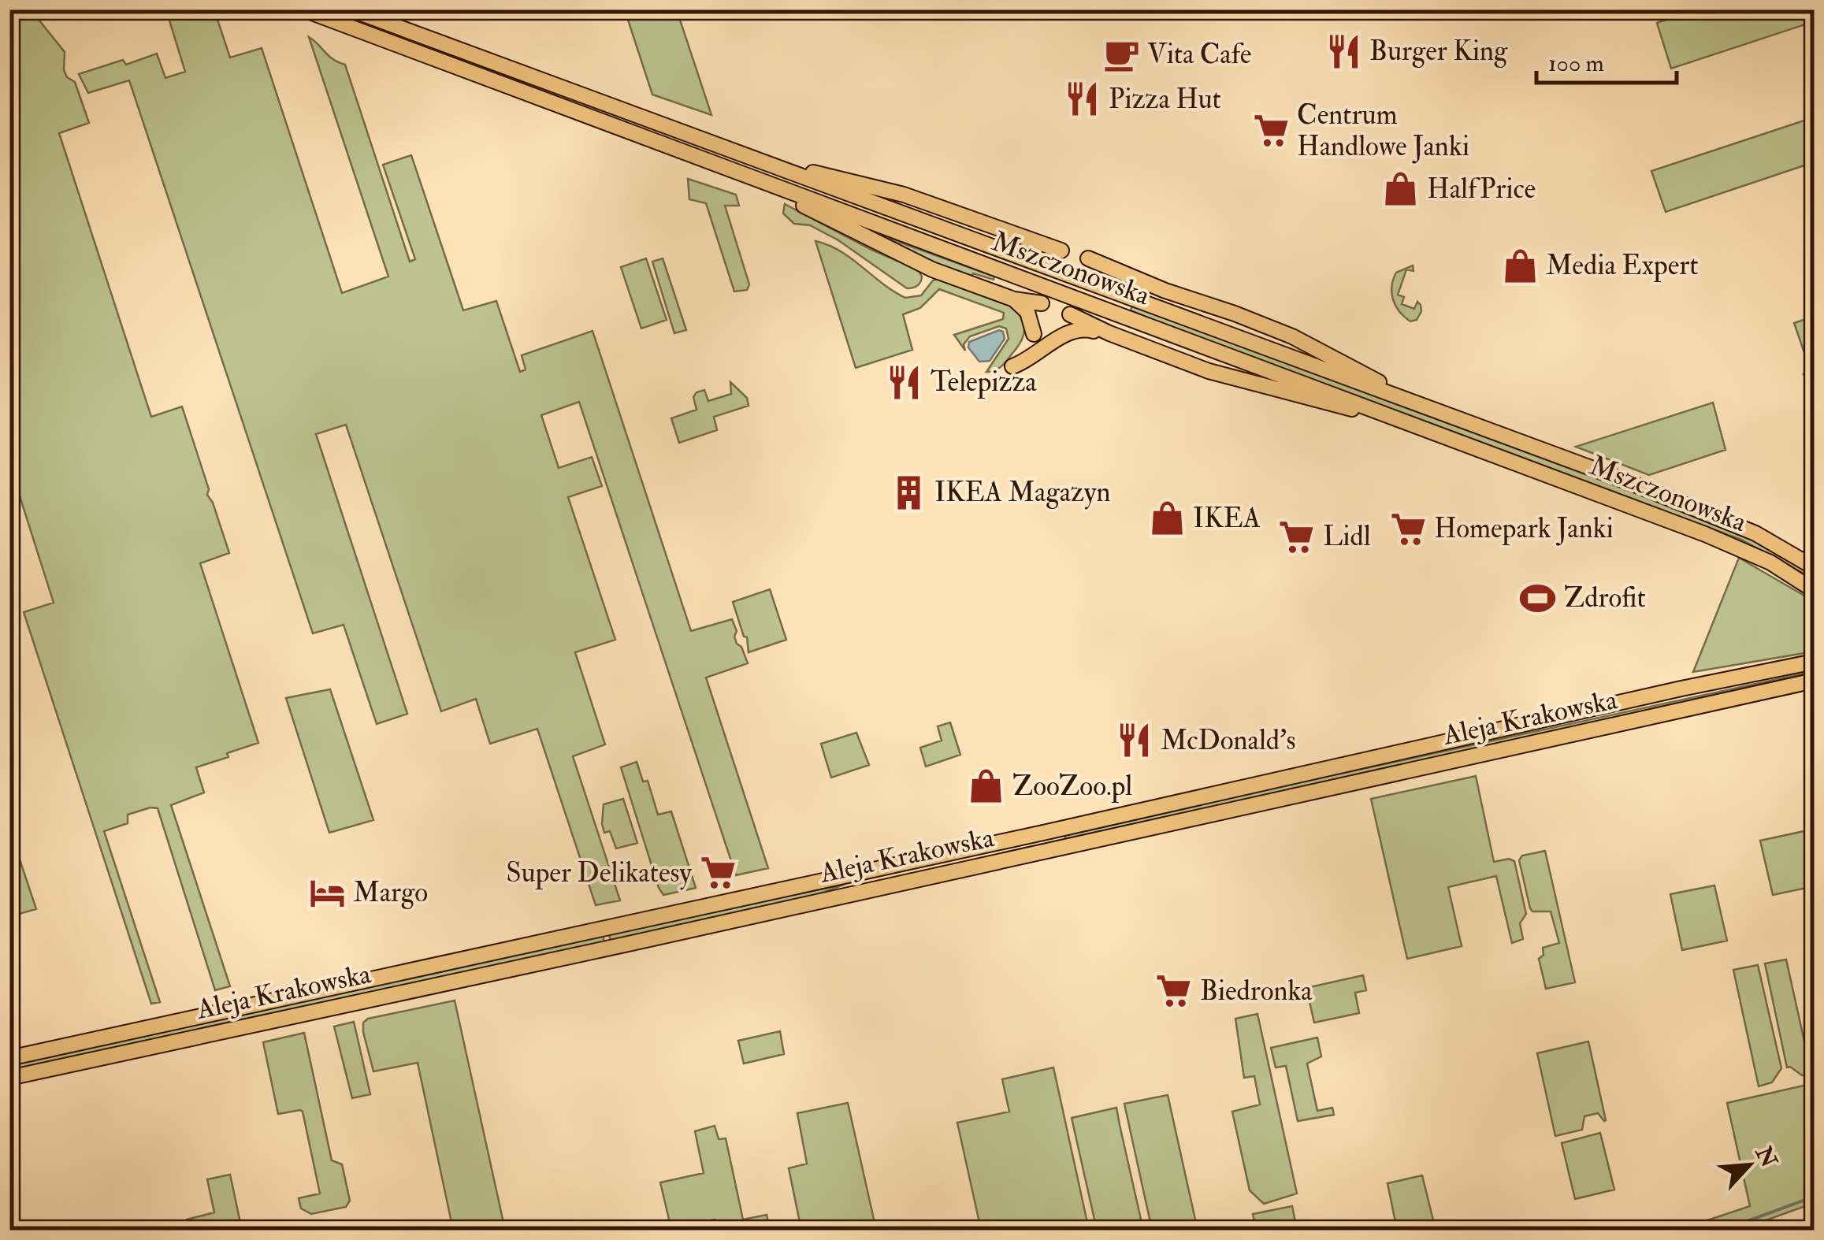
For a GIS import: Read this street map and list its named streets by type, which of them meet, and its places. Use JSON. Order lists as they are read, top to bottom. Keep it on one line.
{"streets":{"main road":["Mszczonowska","Aleja Krakowska"]},"places":{"restaurant":["Burger King","Pizza Hut","Telepizza","McDonald's"],"cafe":["Vita Cafe"],"supermarket":["Centrum Handlowe Janki","Homepark Janki","Lidl","Super Delikatesy","Biedronka"],"shop":["HalfPrice","Media Expert","IKEA","ZooZoo.pl"],"building":["IKEA Magazyn"],"sports":["Zdrofit"],"hotel":["Margo"]},"scale_bar":"100 m","north":"top right"}
